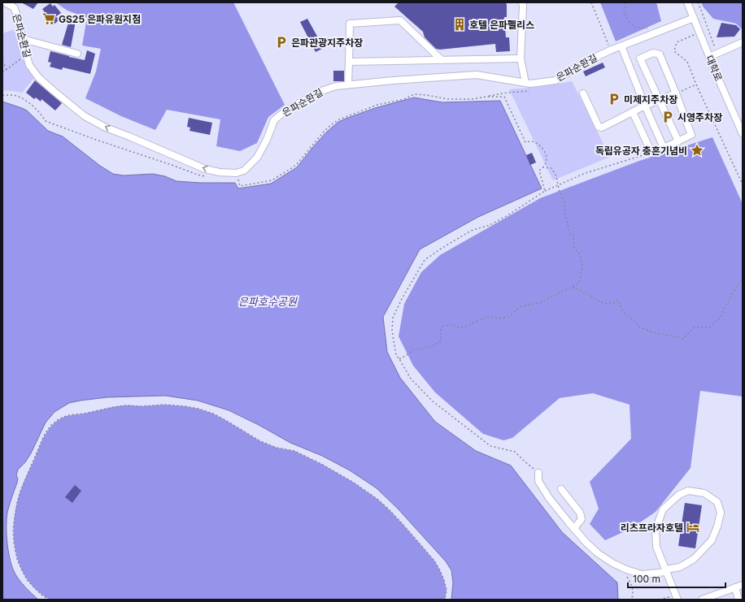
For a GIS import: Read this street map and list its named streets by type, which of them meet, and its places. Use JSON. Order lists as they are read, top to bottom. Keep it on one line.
{"streets":{"street":["은파순환길","대학로"]},"crossings":[["은파순환길","대학로"]],"water":["은파호수공원"],"places":{"supermarket":["GS25 은파유원지점"],"building":["호텔 은파펠리스"],"parking":["은파관광지주차장","미제지주차장","시영주차장"],"place":["독립유공자 충혼기념비"],"hotel":["리츠프라자호텔"]},"scale_bar":"100 m"}
